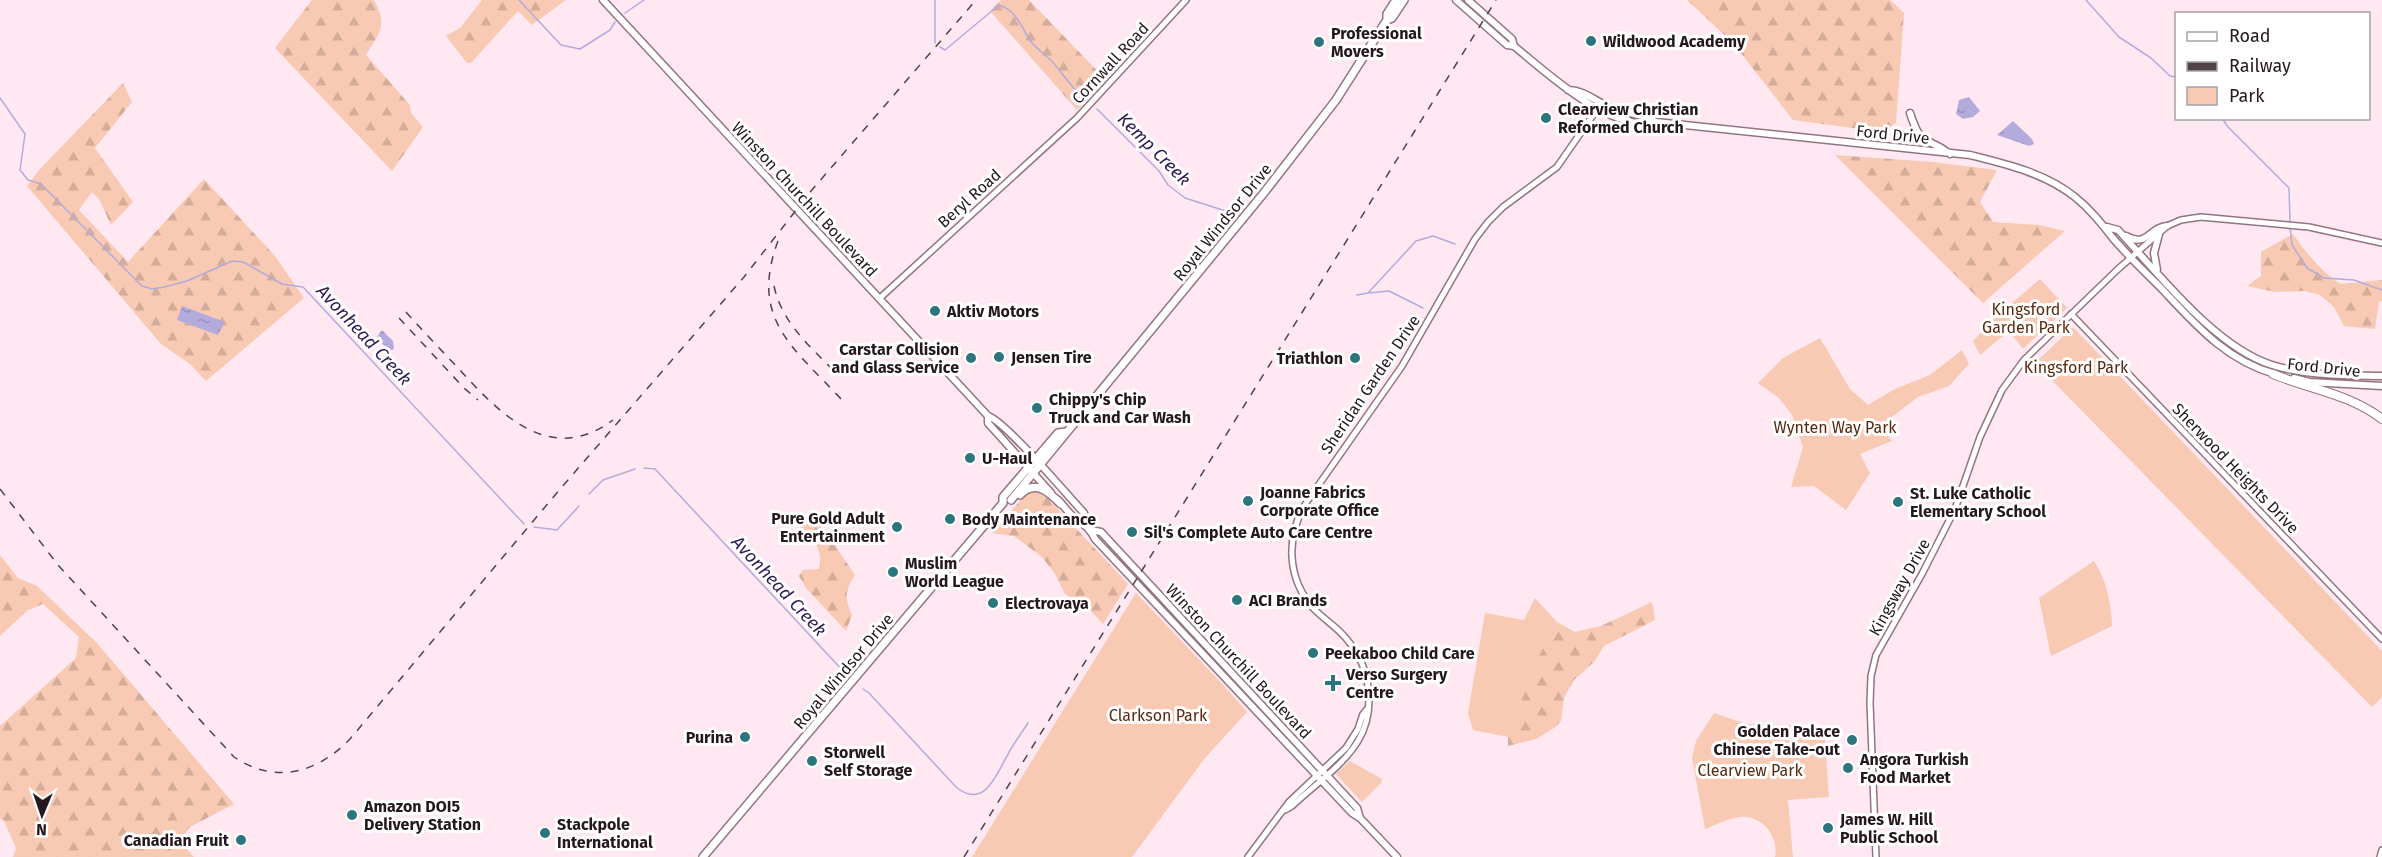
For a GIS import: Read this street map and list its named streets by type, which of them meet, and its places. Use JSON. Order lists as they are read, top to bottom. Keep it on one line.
{"streets":{"main road":["Ford Drive","Winston Churchill Boulevard","Royal Windsor Drive"],"street":["Cornwall Road","Beryl Road","Sheridan Garden Drive","Sherwood Heights Drive","Kingsway Drive"]},"crossings":[["Cornwall Road","Beryl Road"],["Ford Drive","Sheridan Garden Drive"],["Ford Drive","Kingsway Drive"],["Beryl Road","Winston Churchill Boulevard"],["Winston Churchill Boulevard","Royal Windsor Drive"],["Winston Churchill Boulevard","Sheridan Garden Drive"],["Sherwood Heights Drive","Kingsway Drive"]],"water":["Kemp Creek","Avonhead Creek"],"parks":["Kingsford Garden Park","Kingsford Park","Wynten Way Park","Clarkson Park","Clearview Park"],"places":{"other":["Wildwood Academy","Professional Movers","Clearview Christian Reformed Church","Aktiv Motors","Jensen Tire","Carstar Collision and Glass Service","Triathlon","Chippy's Chip Truck and Car Wash","U-Haul","Joanne Fabrics Corporate Office","St. Luke Catholic Elementary School","Body Maintenance","Pure Gold Adult Entertainment","Sil's Complete Auto Care Centre","Muslim World League","ACI Brands","Electrovaya","Peekaboo Child Care","Purina","Golden Palace Chinese Take-out","Storwell Self Storage","Angora Turkish Food Market","Amazon DOI5 Delivery Station","James W. Hill Public School","Stackpole International","Canadian Fruit"],"health":["Verso Surgery Centre"]},"legend":["Road","Railway","Park"],"north":"bottom"}
